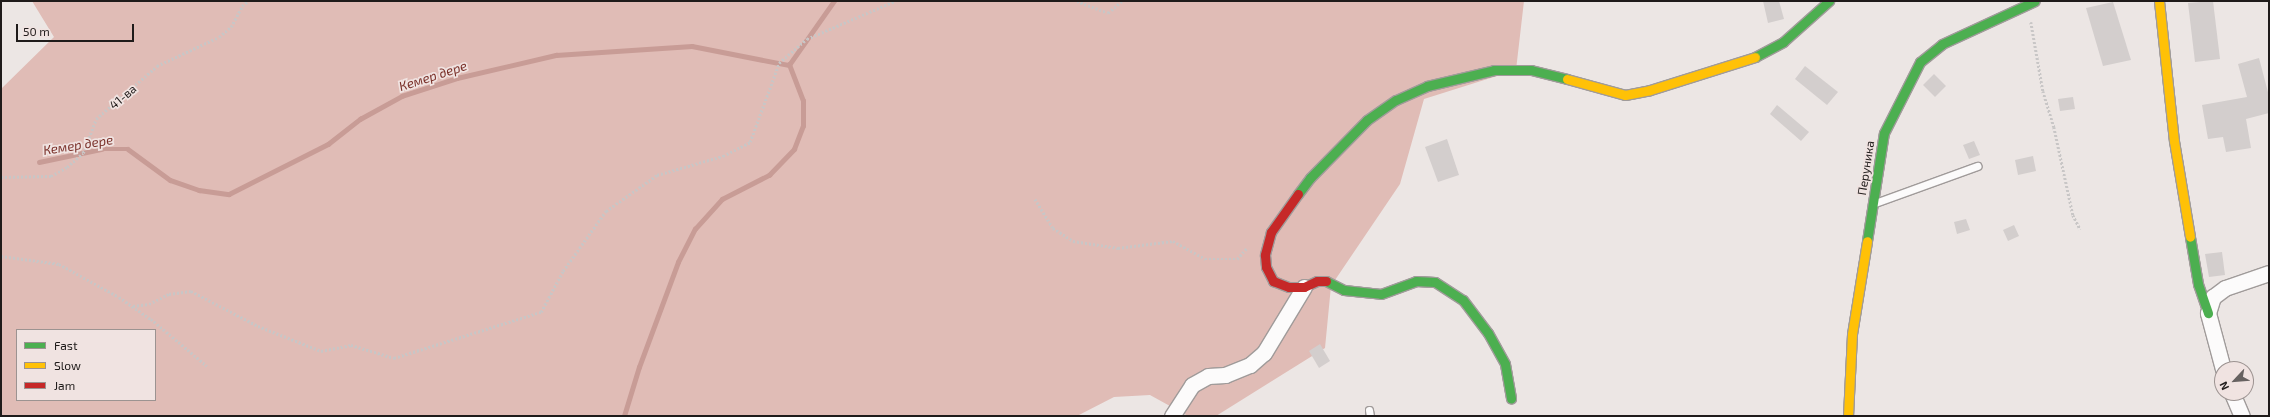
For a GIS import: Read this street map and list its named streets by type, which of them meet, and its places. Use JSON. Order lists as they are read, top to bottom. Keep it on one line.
{"streets":{"street":["Перуника"],"path":["41-ва"]},"water":["Кемер дере"],"legend":["Fast","Slow","Jam"],"scale_bar":"50 m","north":"bottom left"}
